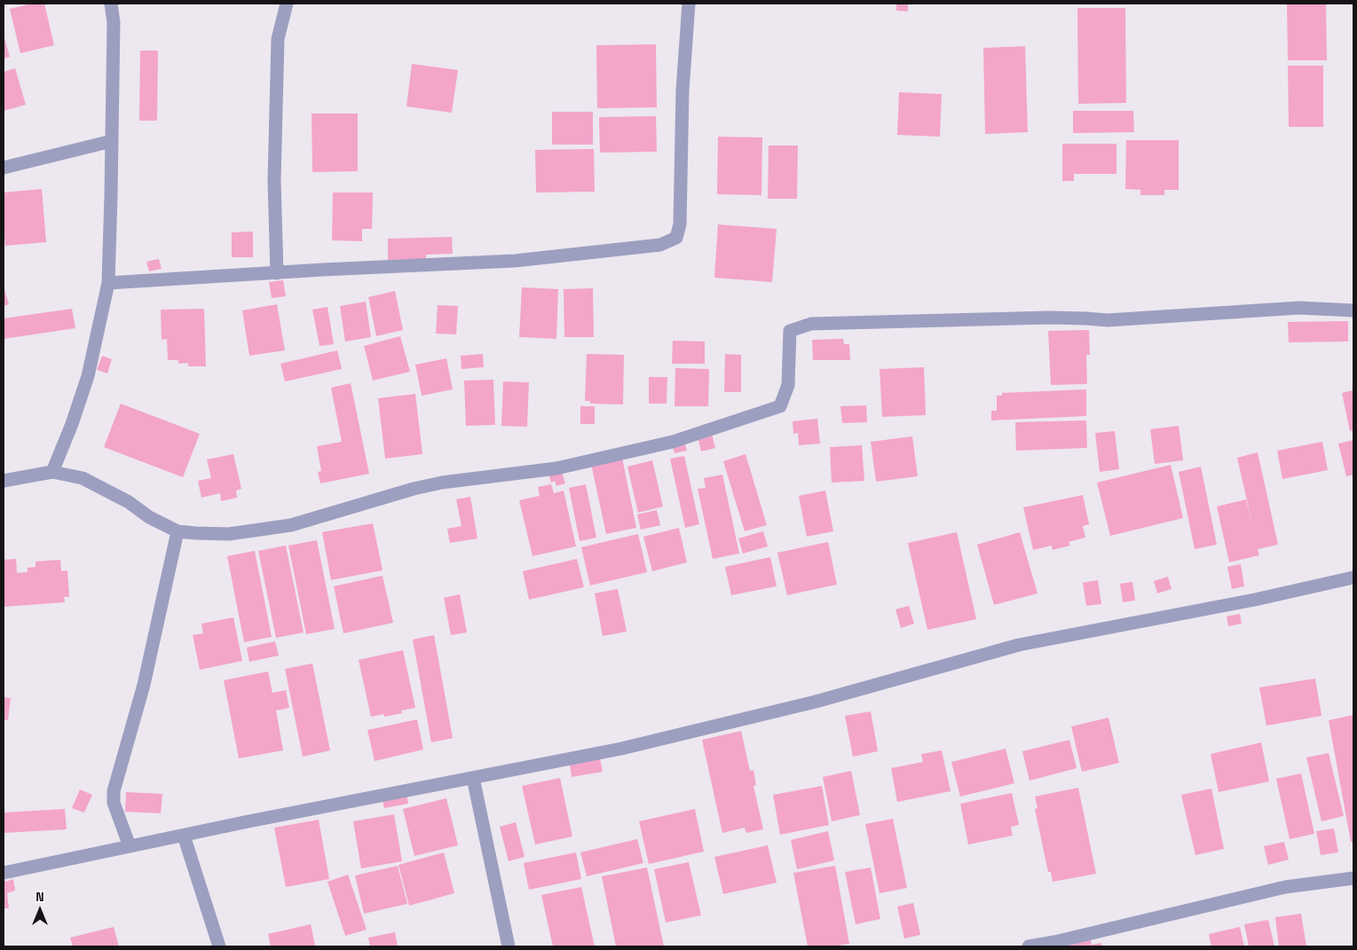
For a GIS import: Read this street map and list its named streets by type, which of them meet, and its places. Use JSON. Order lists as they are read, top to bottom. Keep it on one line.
{"north":"top"}
